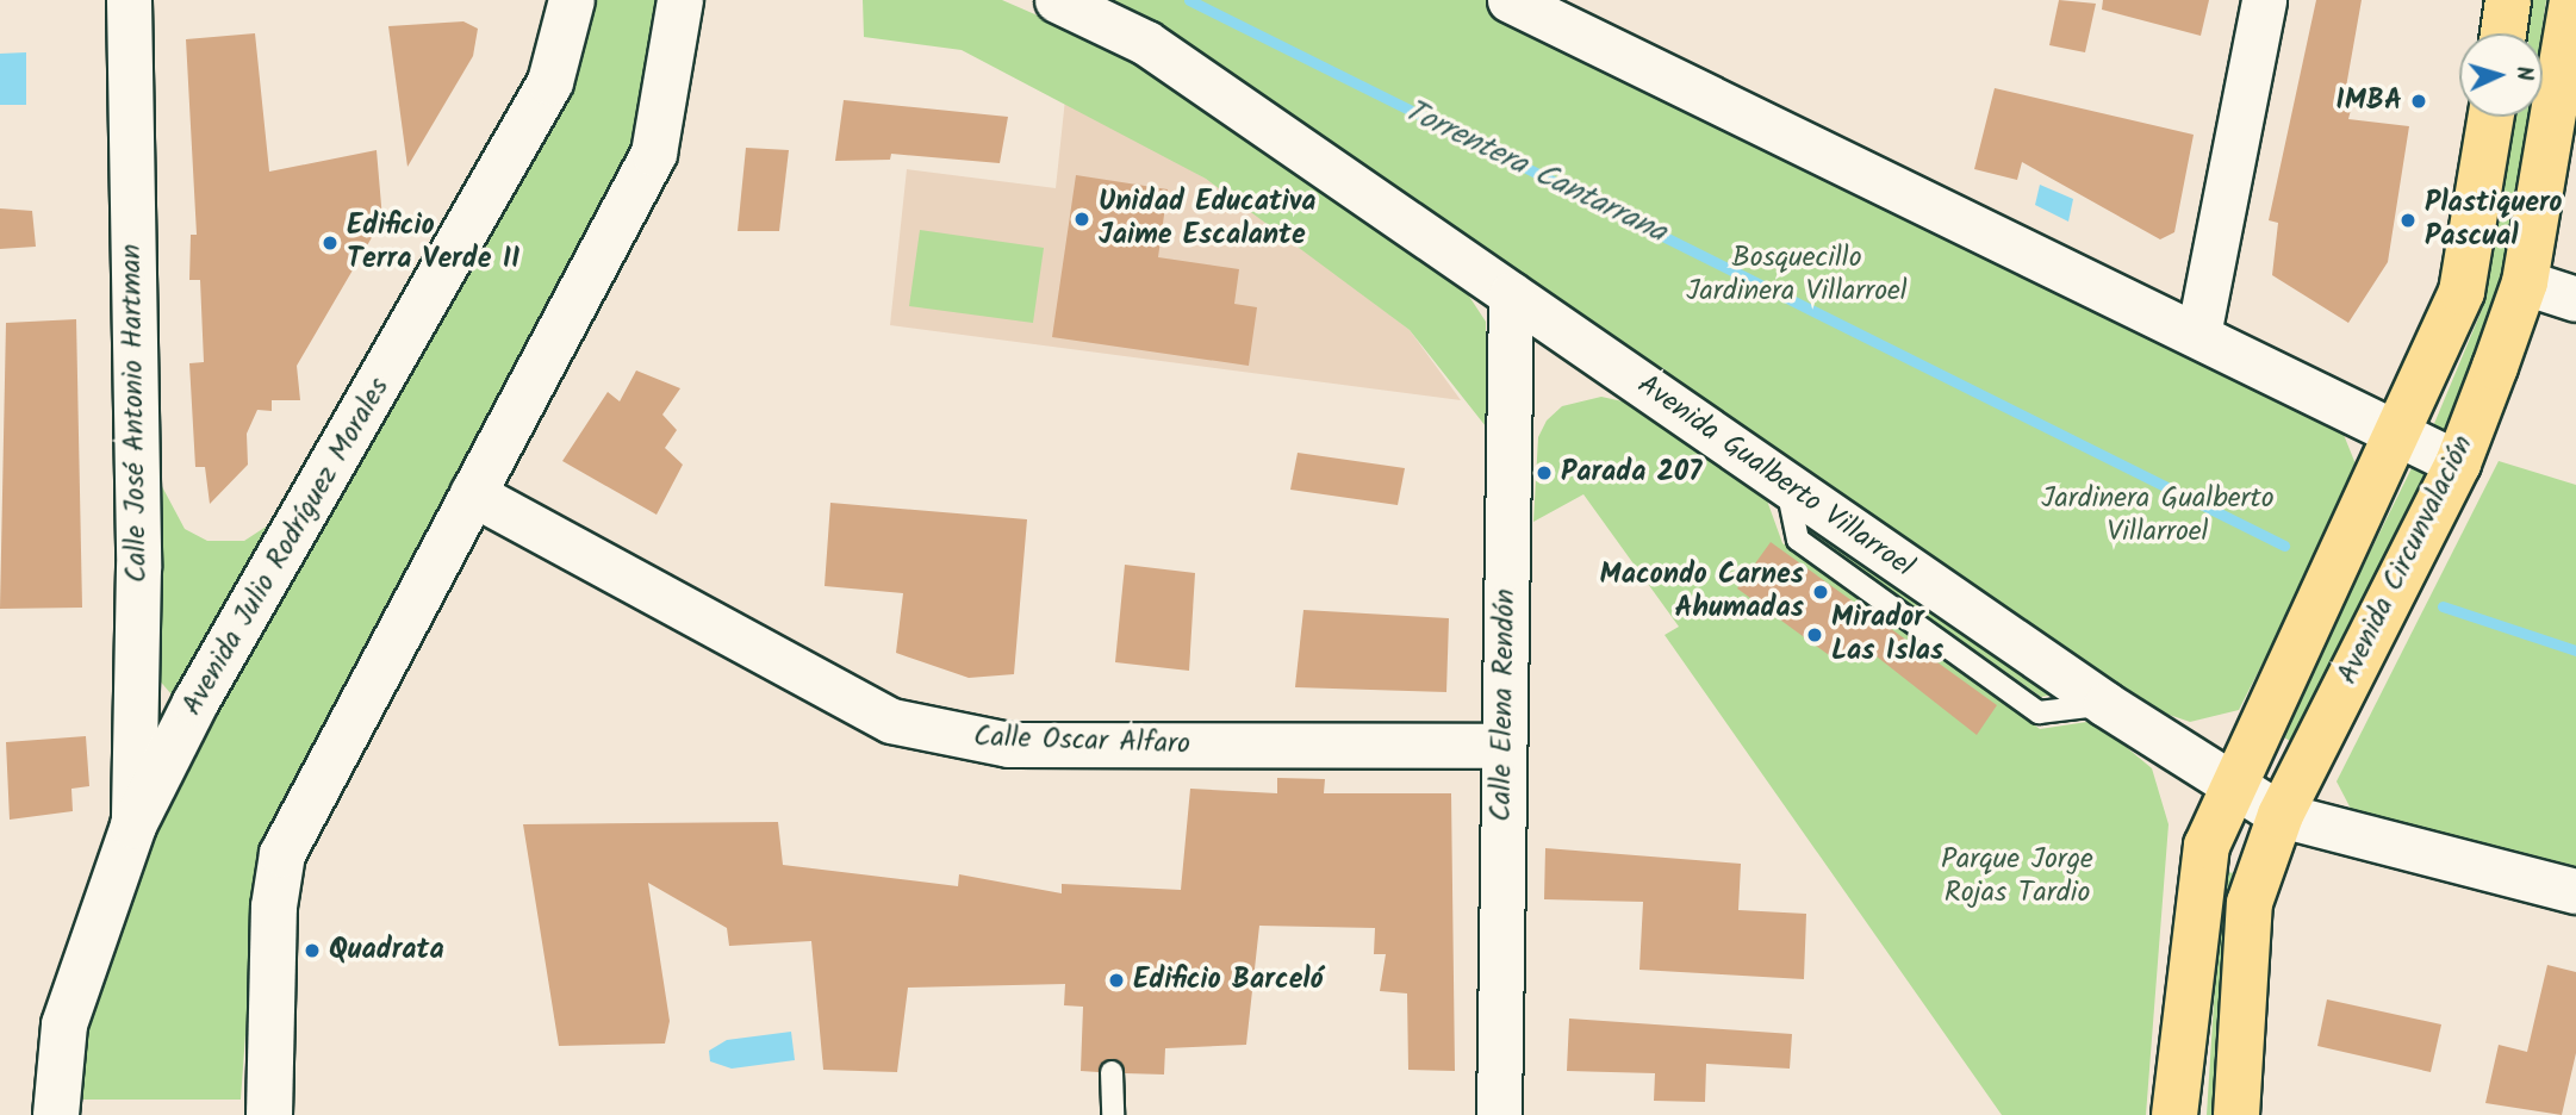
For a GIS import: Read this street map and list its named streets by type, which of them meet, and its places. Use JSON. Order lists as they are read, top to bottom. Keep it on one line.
{"streets":{"highway":["Avenida Circunvalación"],"main road":["Avenida Julio Rodríguez Morales"],"street":["Calle José Antonio Hartman","Avenida Gualberto Villarroel","Calle Elena Rendón","Calle Oscar Alfaro"]},"crossings":[["Calle José Antonio Hartman","Avenida Julio Rodríguez Morales"],["Avenida Gualberto Villarroel","Avenida Circunvalación"],["Avenida Gualberto Villarroel","Calle Elena Rendón"],["Calle Elena Rendón","Calle Oscar Alfaro"]],"water":["Torrentera Cantarrana"],"parks":["Bosquecillo Jardinera Villarroel","Jardinera Gualberto Villarroel","Parque Jorge Rojas Tardio"],"places":["IMBA","Unidad Educativa Jaime Escalante","Plastiquero Pascual","Edificio Terra Verde II","Parada 207","Macondo Carnes Ahumadas","Mirador Las Islas","Quadrata","Edificio Barceló"],"north":"right"}
